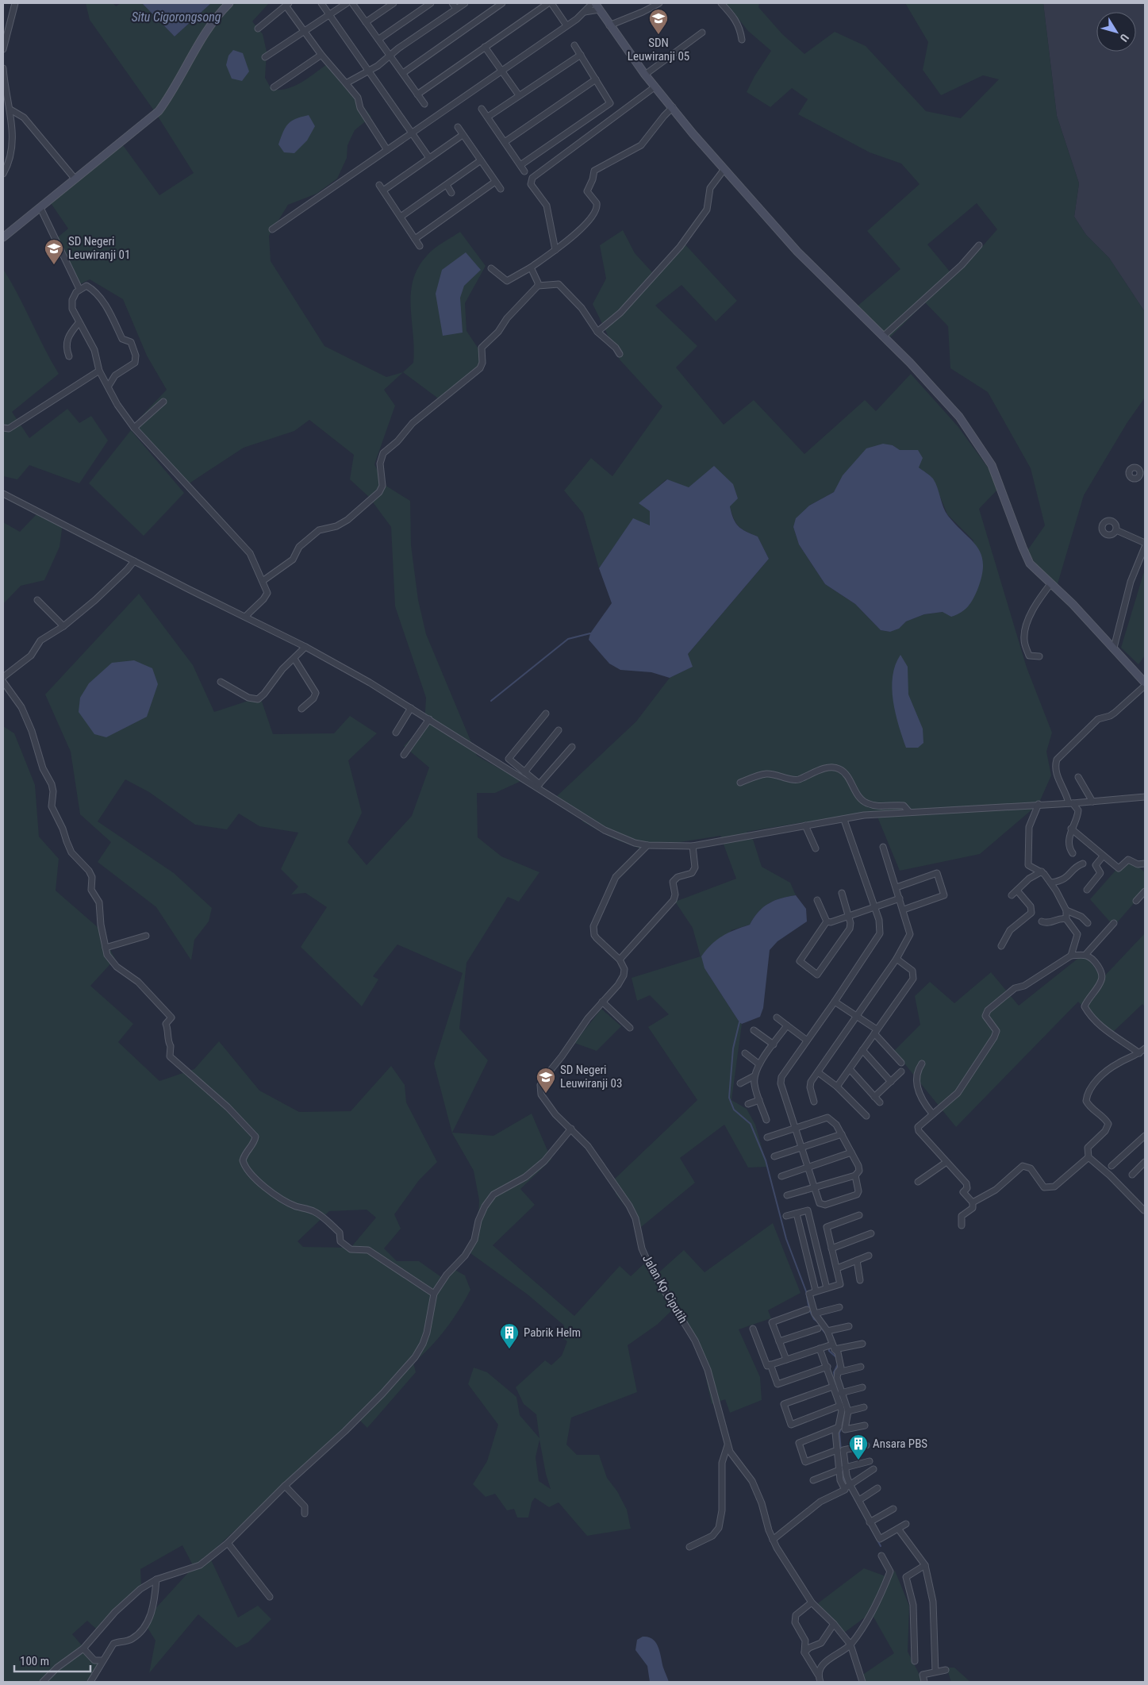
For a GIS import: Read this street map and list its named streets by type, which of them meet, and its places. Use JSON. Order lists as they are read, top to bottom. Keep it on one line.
{"streets":{"street":["Jalan Kp Ciputih"]},"water":["Situ Cigorongsong"],"places":{"school or university":["SDN Leuwiranji 05","SD Negeri Leuwiranji 01","SD Negeri Leuwiranji 03"],"building":["Pabrik Helm","Ansara PBS"]},"scale_bar":"100 m","north":"bottom right"}
